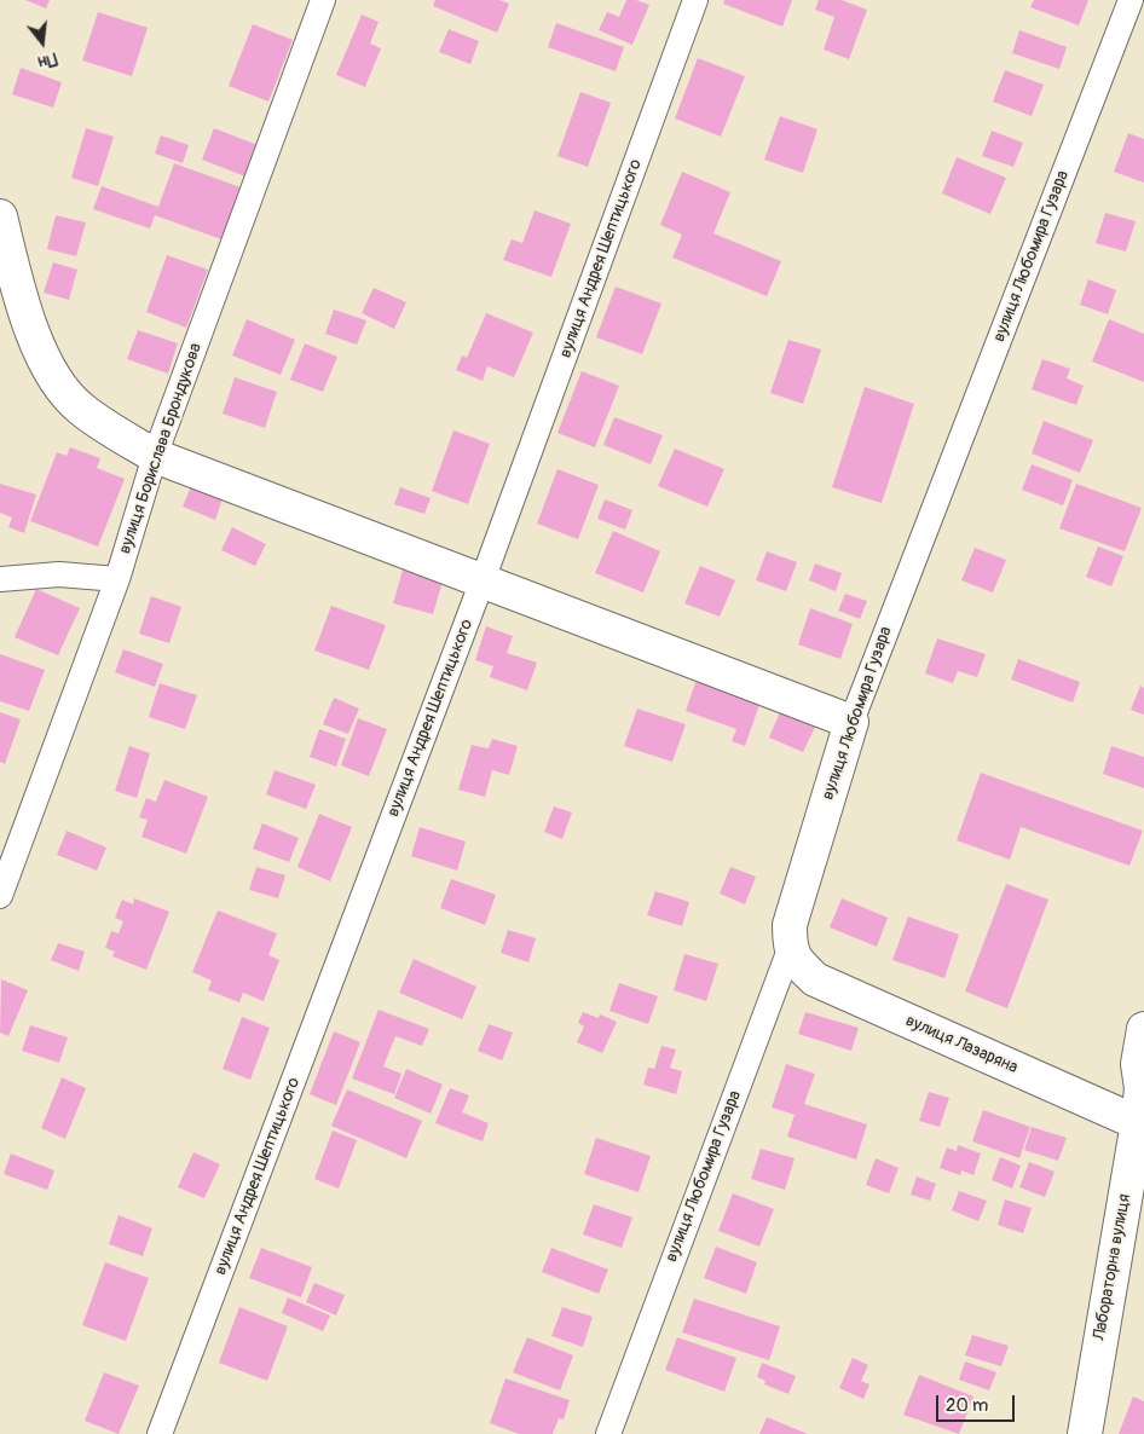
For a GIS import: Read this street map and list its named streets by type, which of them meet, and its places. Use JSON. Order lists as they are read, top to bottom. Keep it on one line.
{"streets":{"street":["вулиця Любомира Гузара","вулиця Андрея Шептицького","вулиця Борислава Брондукова","вулиця Лазаряна","Лабораторна вулиця"]},"crossings":[["вулиця Любомира Гузара","вулиця Лазаряна"],["вулиця Лазаряна","Лабораторна вулиця"]],"scale_bar":"20 m","north":"bottom"}
